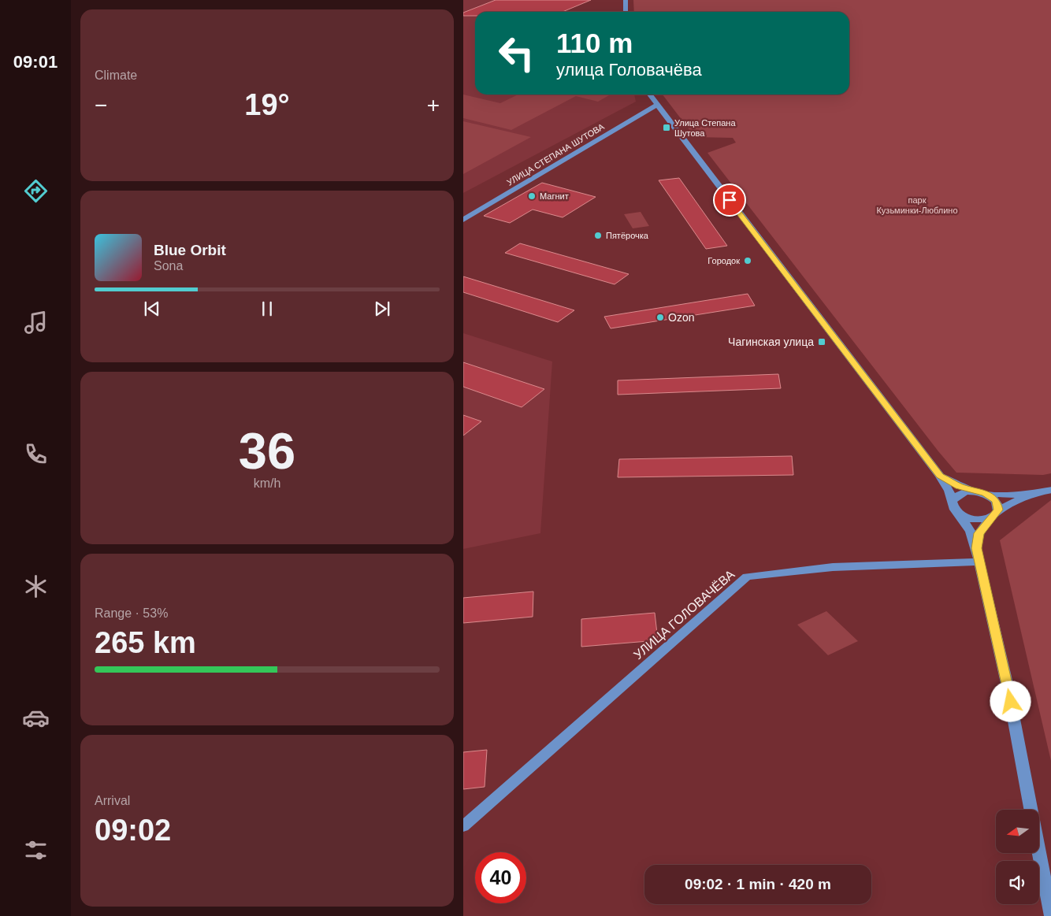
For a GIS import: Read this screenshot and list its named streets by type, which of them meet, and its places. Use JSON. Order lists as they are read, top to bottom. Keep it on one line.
{"streets":{"street":["УЛИЦА СТЕПАНА ШУТОВА","УЛИЦА ГОЛОВАЧЁВА"]},"parks":["парк Кузьминки-Люблино"],"places":{"transit":["Улица Степана Шутова","Чагинская улица"],"other":["Магнит","Пятёрочка","Городок","Ozon"]},"north":"left","page":{"tabs":"09:01","tile":["Climate",["36","km/h"],["Range · 53%","265 km"],["Arrival","09:02"]],"turn":["110 m","улица Головачёва"],"heat":["−","19°","+"],"song":["Blue Orbit","Sona"],"limit":"40","trip":"09:02 · 1 min · 420 m"}}
